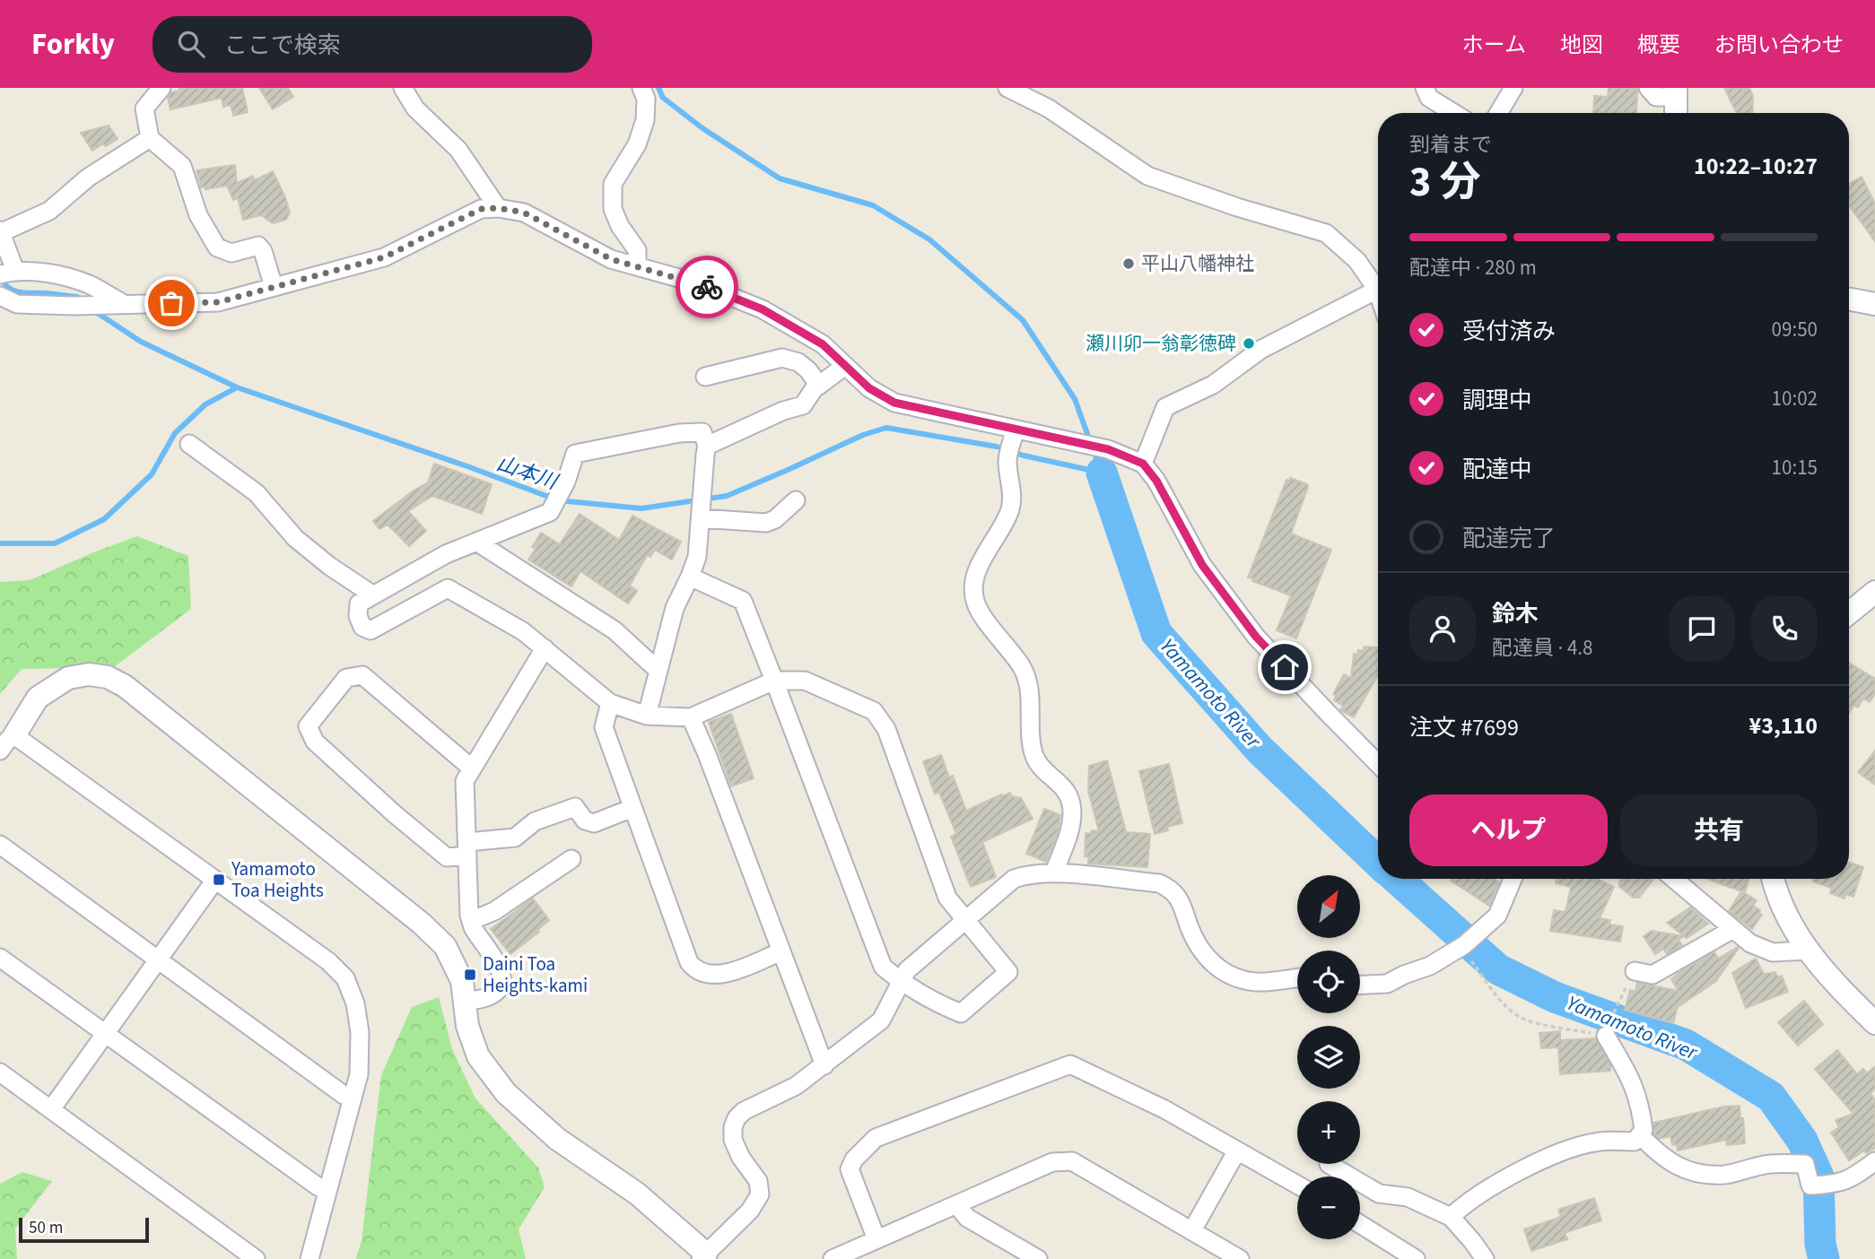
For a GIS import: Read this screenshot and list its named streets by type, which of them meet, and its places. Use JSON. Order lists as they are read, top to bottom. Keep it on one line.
{"water":["山本川","Yamamoto River"],"places":{"other":["平山八幡神社","瀬川卯一翁彰徳碑"],"transit":["Yamamoto Toa Heights","Daini Toa Heights-kami"]},"scale_bar":"50 m","north":"top right","page":{"header":"Forkly","search":"ここで検索","nav":["ホーム","地図","概要","お問い合わせ"],"heading":["3 分","到着まで","10:22–10:27"],"panel":["鈴木","配達員 · 4.8","注文 #7699","¥3,110"],"bar":"配達中 · 280 m","list":[["受付済み","09:50"],["調理中","10:02"],["配達中","10:15"],"配達完了"],"buttons":["ヘルプ","共有"],"map_buttons":["+","−"],"scale":"50 m"}}
